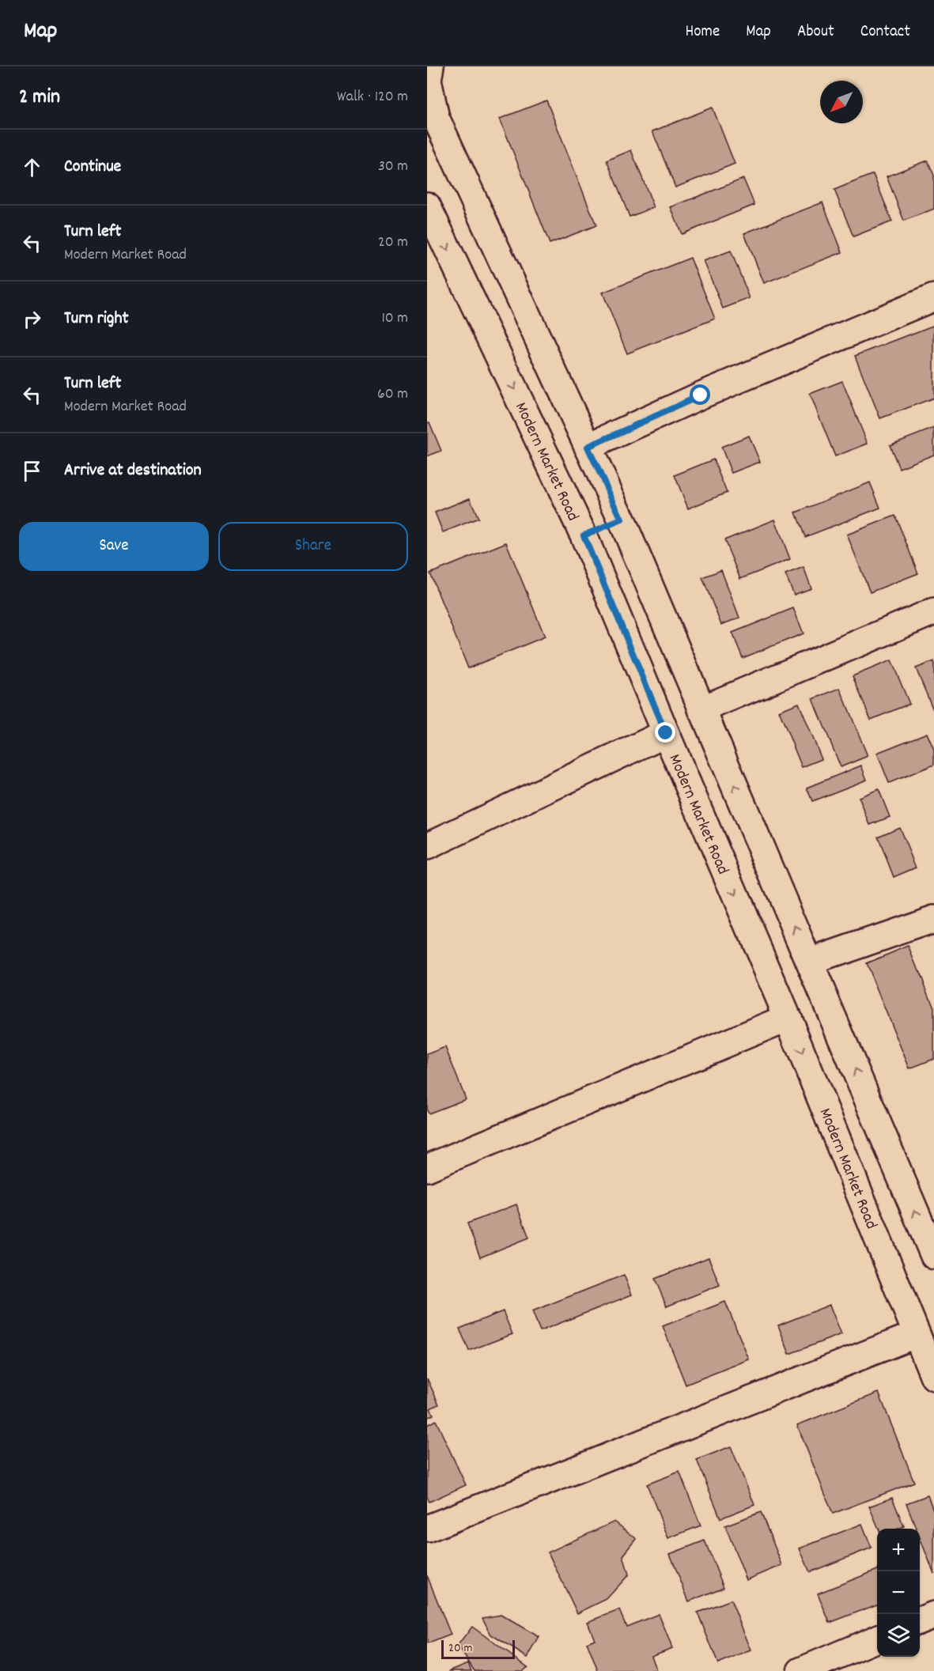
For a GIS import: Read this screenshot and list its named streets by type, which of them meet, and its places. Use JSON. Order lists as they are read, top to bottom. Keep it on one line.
{"streets":{"street":["Modern Market Road"]},"scale_bar":"20 m","north":"bottom left","page":{"header":"Map","nav":["Home","Map","About","Contact"],"heading":["2 min","Walk · 120 m"],"list":[["Continue","30 m"],["Turn left","Modern Market Road","20 m"],["Turn right","10 m"],["Turn left","Modern Market Road","60 m"],"Arrive at destination"],"buttons":["Save","Share"],"map_buttons":["+","−"],"scale":"20 m"}}
